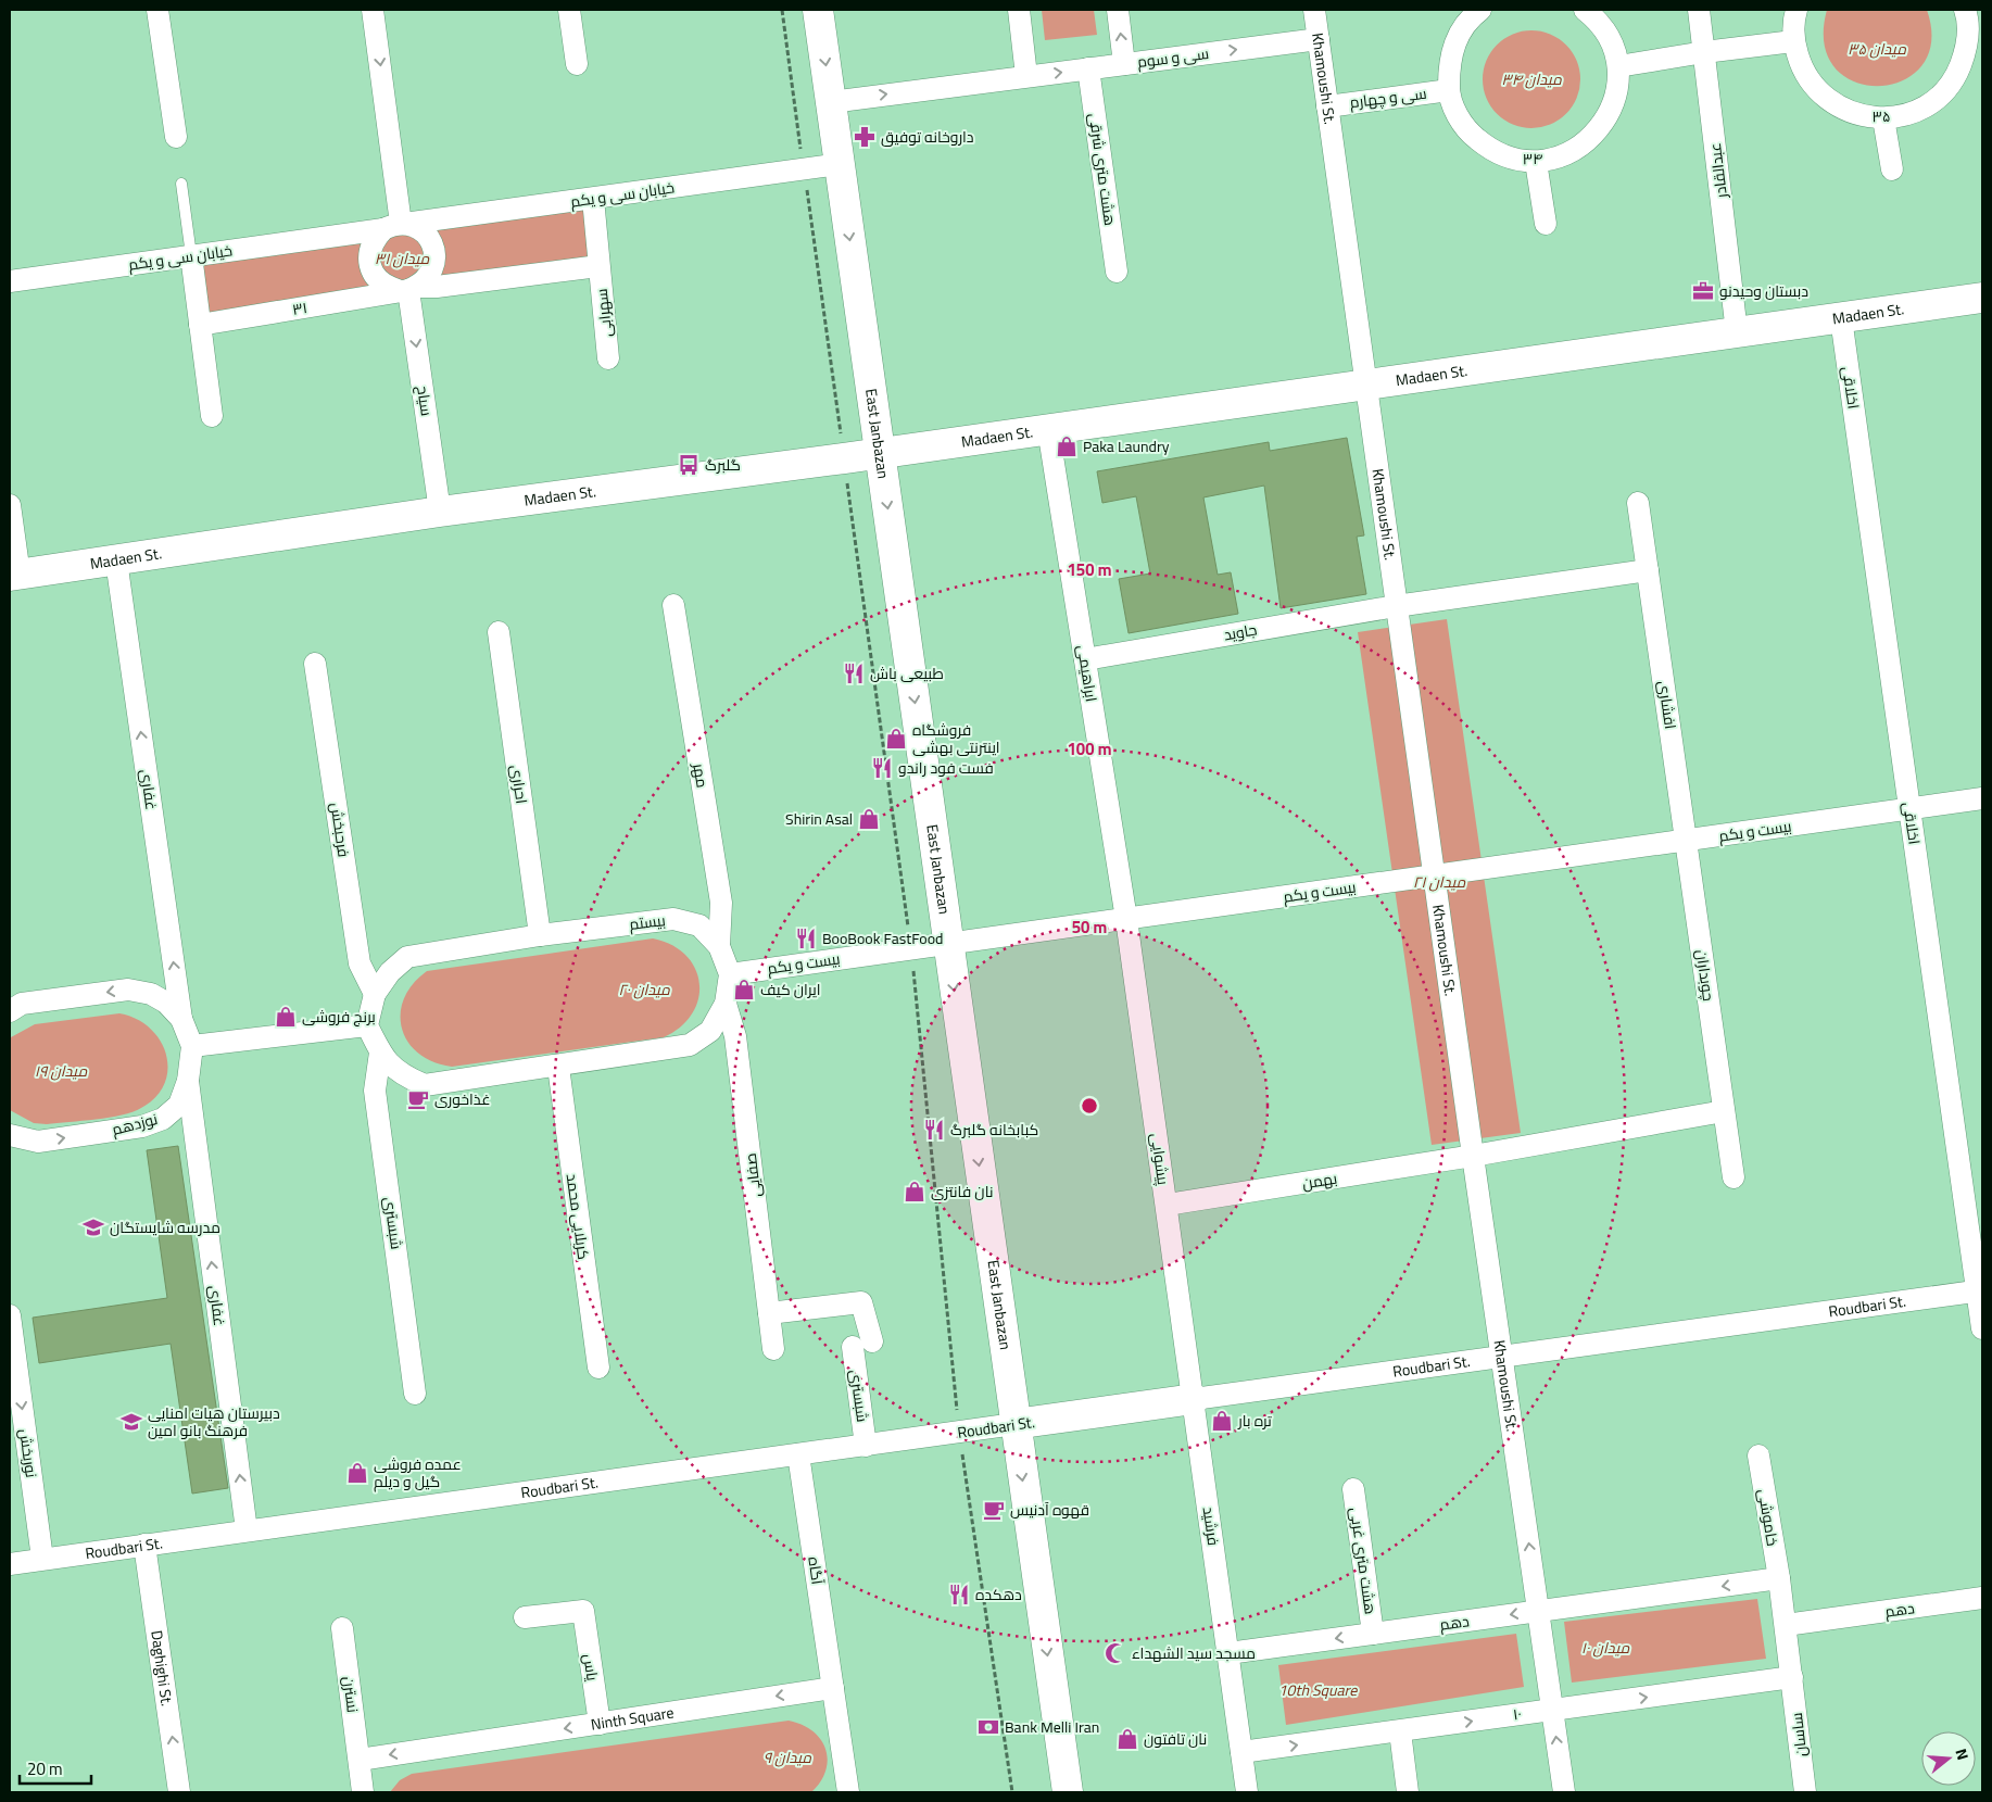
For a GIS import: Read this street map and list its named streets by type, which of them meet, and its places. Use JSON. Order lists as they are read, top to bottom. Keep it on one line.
{"streets":{"main road":["Madaen St.","East Janbazan","Roudbari St."],"street":["سی و سوم","Khamoushi St.","سی و چهارم","۳۵","۳۴","هشت متری شرقی","عبدالقادر","خیابان سی و یکم","۳۱","سهرابی","اخلاقی","سیاح","جاوید","ابراهیمی","افشاری","مهر","احراری","غفاری","فرحبخش","بیست و یکم","بیستم","چوبداران","نوزدهم","پیشوایی","صفایی","بهمن","کربلایی محمد","شبستری","نوربخش","خاموشی","فرشید","هشت متری غربی","آگاه","دهم","یاس","Daghighi St.","نسترن","۱۰","Ninth Square","ساسان"]},"crossings":[["سی و سوم","Khamoushi St."],["سی و سوم","هشت متری شرقی"],["سی و سوم","East Janbazan"],["Khamoushi St.","سی و چهارم"],["Khamoushi St.","Madaen St."],["Khamoushi St.","جاوید"],["Khamoushi St.","بیست و یکم"],["Khamoushi St.","بهمن"],["Khamoushi St.","Roudbari St."],["Khamoushi St.","دهم"],["Khamoushi St.","۱۰"],["سی و چهارم","۳۴"],["عبدالقادر","Madaen St."],["خیابان سی و یکم","۳۱"],["خیابان سی و یکم","سیاح"],["خیابان سی و یکم","East Janbazan"],["۳۱","سهرابی"],["۳۱","سیاح"],["Madaen St.","اخلاقی"],["Madaen St.","سیاح"],["Madaen St.","East Janbazan"],["Madaen St.","ابراهیمی"],["Madaen St.","غفاری"],["اخلاقی","بیست و یکم"],["اخلاقی","Roudbari St."],["East Janbazan","بیست و یکم"],["East Janbazan","Roudbari St."],["جاوید","ابراهیمی"],["ابراهیمی","بیست و یکم"],["ابراهیمی","پیشوایی"],["افشاری","بیست و یکم"],["افشاری","چوبداران"],["مهر","بیستم"],["احراری","بیستم"],["غفاری","نوزدهم"],["غفاری","Roudbari St."],["فرحبخش","بیستم"],["بیست و یکم","بیستم"],["بیست و یکم","چوبداران"],["بیست و یکم","پیشوایی"],["بیستم","صفایی"],["بیستم","کربلایی محمد"],["بیستم","شبستری"],["پیشوایی","بهمن"],["پیشوایی","Roudbari St."],["پیشوایی","فرشید"],["صفایی","شبستری"],["شبستری","Roudbari St."],["Roudbari St.","نوربخش"],["Roudbari St.","فرشید"],["Roudbari St.","آگاه"],["Roudbari St.","Daghighi St."],["خاموشی","دهم"],["خاموشی","ساسان"],["فرشید","دهم"],["هشت متری غربی","دهم"],["آگاه","Ninth Square"],["دهم","ساسان"],["یاس","Ninth Square"],["نسترن","Ninth Square"],["۱۰","ساسان"]],"one_way":["سی و سوم","سیاح","East Janbazan","غفاری","نوربخش","دهم","Daghighi St.","۱۰","Ninth Square"],"parks":["میدان ۳۵","میدان ۳۴","میدان ۳۱","میدان ۲۱","میدان ۲۰","میدان ۱۹","میدان ۱۰","10th Square","میدان ۹"],"places":{"pharmacy":["داروخانه توفیق"],"office":["دبستان وحیدنو"],"shop":["Paka Laundry","فروشگاه اینترنتی بهشی","Shirin Asal","ایران کیف","برنج فروشی","نان فانتزی","تره بار","عمده فروشی گیل و دیلم","نان تافتون"],"bus stop":["گلبرگ"],"restaurant":["طبیعی باش","فست فود راندو","BooBook FastFood","کبابخانه گلبرگ","دهکده"],"cafe":["غذاخوری","قهوه آدنیس"],"school or university":["مدرسه شایستگان","دبیرستان هیات امنایی فرهنگ بانو امین"],"mosque":["مسجد سید الشهداء"],"bank":["Bank Melli Iran"]},"scale_bar":"20 m","north":"right","rings":["150 m","100 m","50 m"]}
